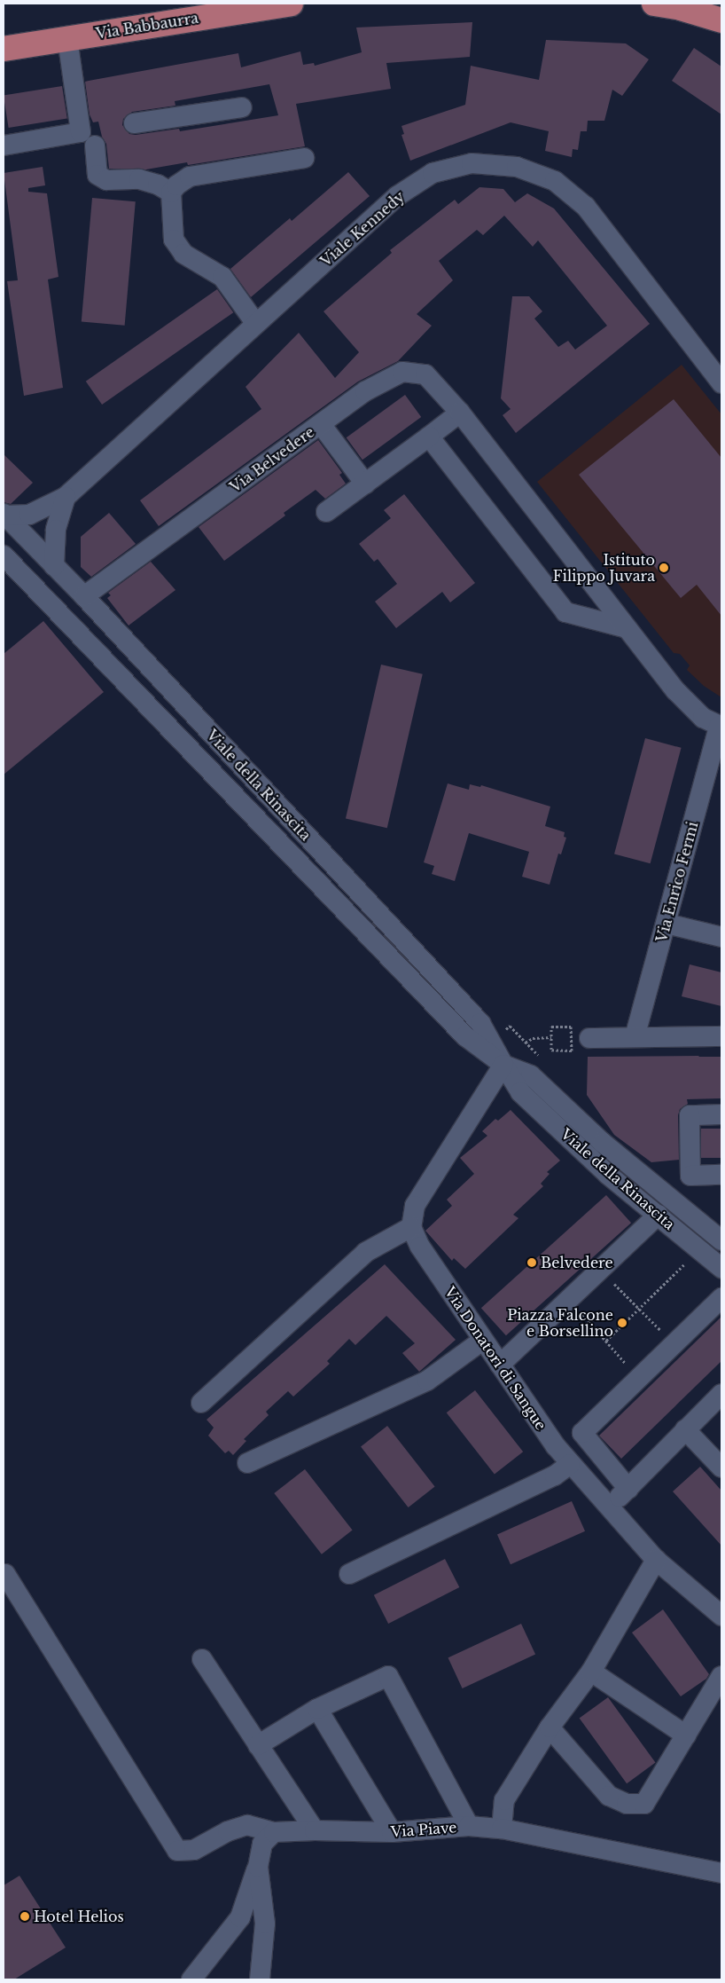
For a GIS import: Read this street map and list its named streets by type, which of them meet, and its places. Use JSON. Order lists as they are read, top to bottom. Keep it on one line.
{"streets":{"main road":["Via Babbaurra"],"street":["Viale Kennedy","Via Belvedere","Viale della Rinascita","Via Enrico Fermi","Via Donatori di Sangue","Via Piave"]},"crossings":[["Viale Kennedy","Viale della Rinascita"],["Via Belvedere","Viale della Rinascita"],["Via Belvedere","Via Enrico Fermi"]],"places":["Istituto Filippo Juvara","Belvedere","Piazza Falcone e Borsellino","Hotel Helios"]}
